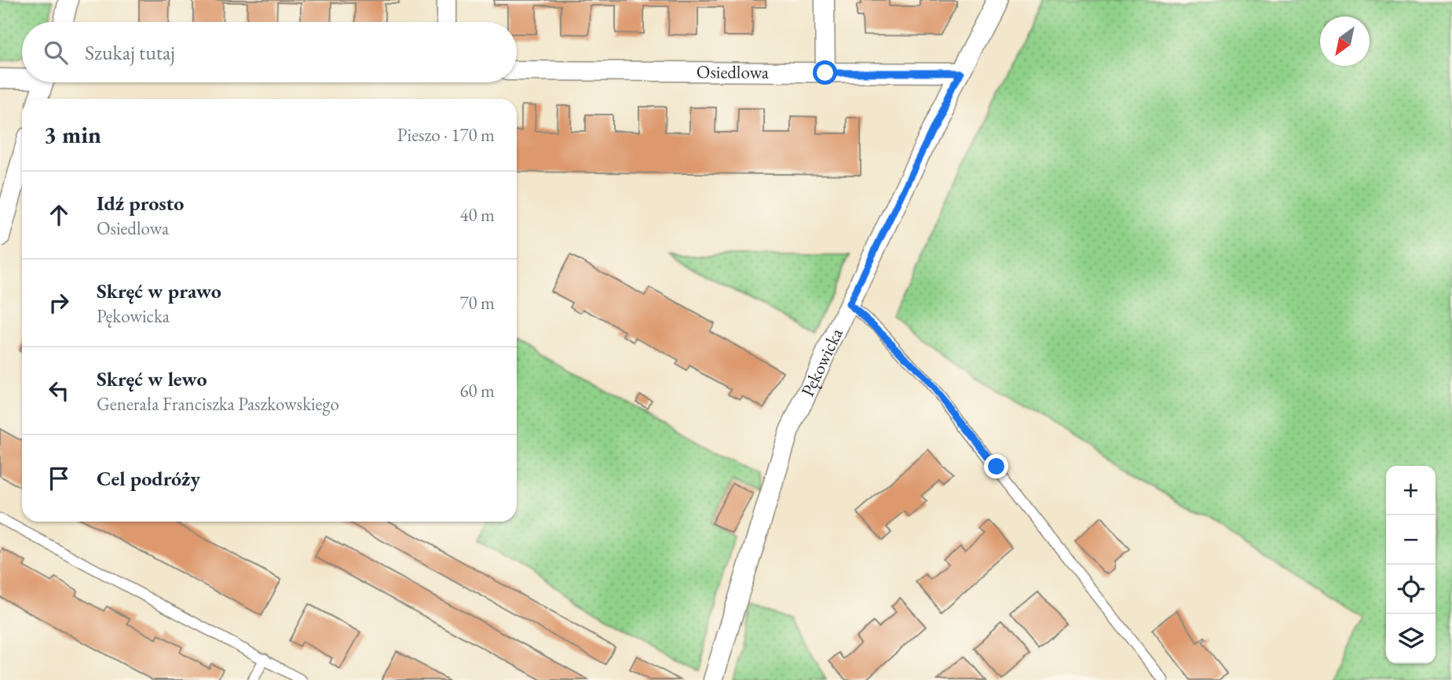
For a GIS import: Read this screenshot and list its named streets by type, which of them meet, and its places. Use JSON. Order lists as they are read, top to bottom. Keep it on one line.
{"streets":{"street":["Osiedlowa","Pękowicka"]},"crossings":[["Osiedlowa","Pękowicka"]],"north":"bottom left","page":{"search":"Szukaj tutaj","heading":["3 min","Pieszo · 170 m"],"list":[["Idź prosto","Osiedlowa","40 m"],["Skręć w prawo","Pękowicka","70 m"],["Skręć w lewo","Generała Franciszka Paszkowskiego","60 m"],"Cel podróży"],"map_buttons":["+","−"]}}
